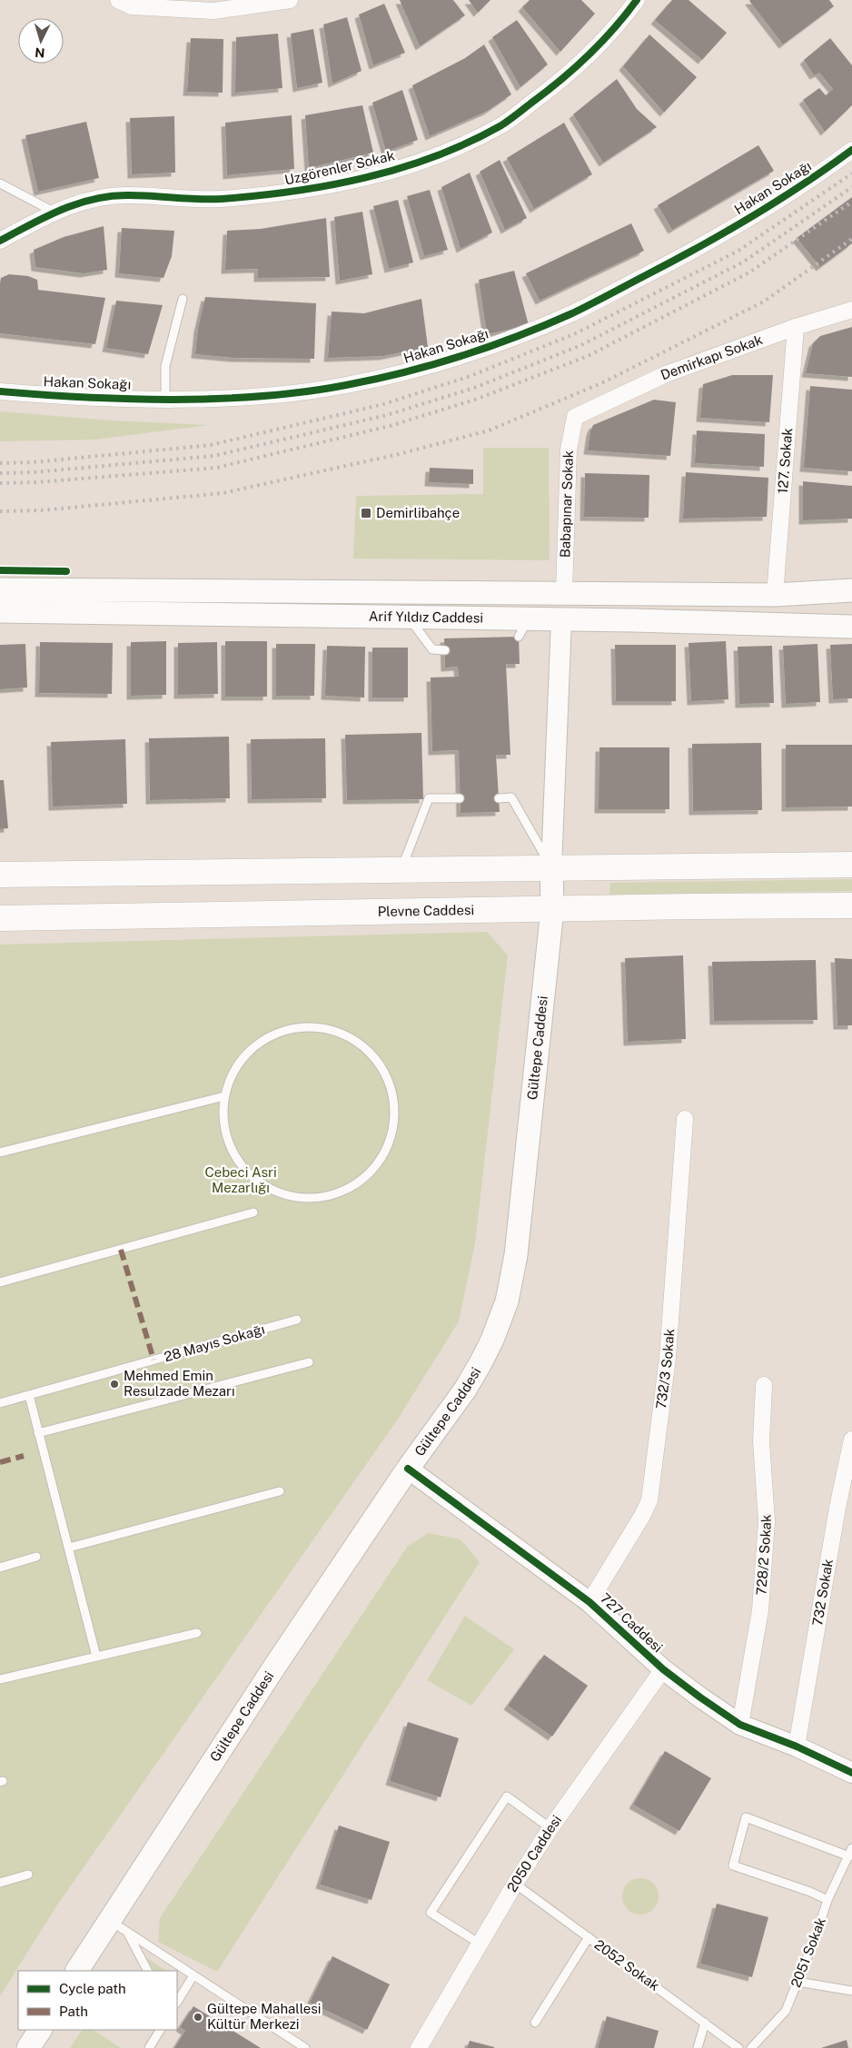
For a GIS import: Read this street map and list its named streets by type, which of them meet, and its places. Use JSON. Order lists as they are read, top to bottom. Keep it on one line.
{"streets":{"main road":["Arif Yıldız Caddesi","Plevne Caddesi","Gültepe Caddesi"],"street":["Uzgörenler Sokak","Hakan Sokağı","Demirkapı Sokak","127. Sokak","Babapınar Sokak","732/3 Sokak","728/2 Sokak","732 Sokak","727 Caddesi","2050 Caddesi"],"lane":["28 Mayıs Sokağı","2051 Sokak","2052 Sokak"]},"crossings":[["Demirkapı Sokak","127. Sokak"],["Demirkapı Sokak","Babapınar Sokak"],["127. Sokak","Arif Yıldız Caddesi"],["Babapınar Sokak","Arif Yıldız Caddesi"],["Plevne Caddesi","Gültepe Caddesi"],["Gültepe Caddesi","727 Caddesi"],["732/3 Sokak","727 Caddesi"],["728/2 Sokak","727 Caddesi"],["732 Sokak","727 Caddesi"],["727 Caddesi","2050 Caddesi"],["2050 Caddesi","2052 Sokak"]],"parks":["Cebeci Asri Mezarlığı"],"places":{"transit":["Demirlibahçe"],"other":["Mehmed Emin Resulzade Mezarı","Gültepe Mahallesi Kültür Merkezi"]},"legend":["Cycle path","Path"],"north":"bottom"}
